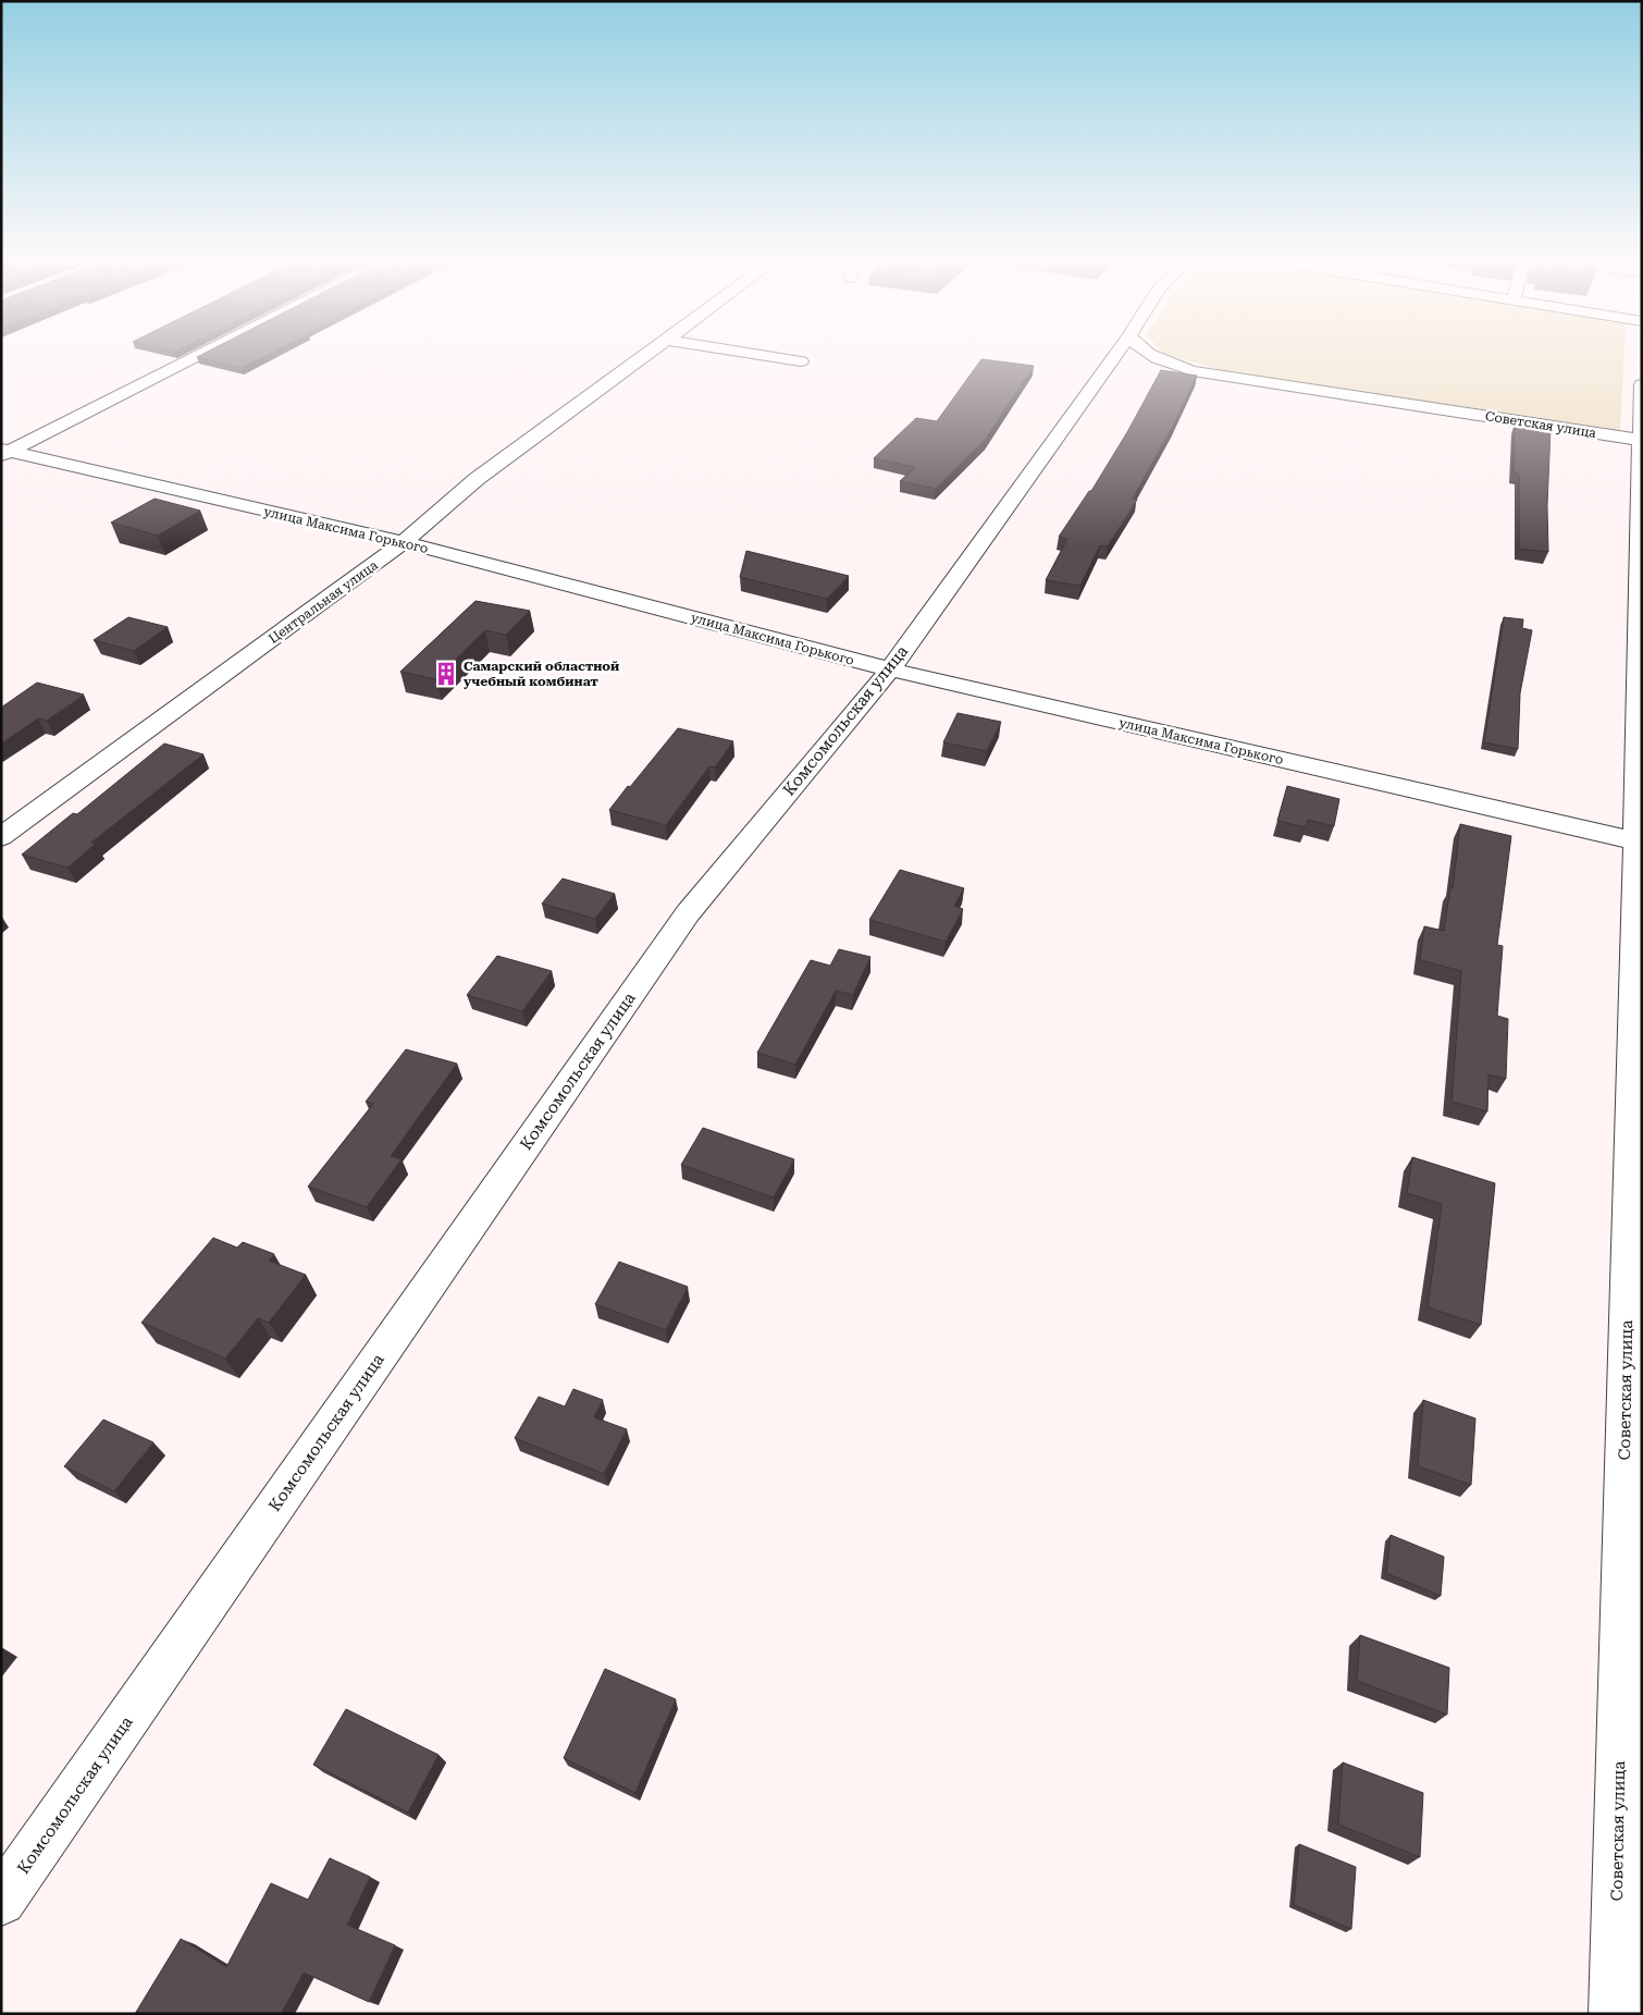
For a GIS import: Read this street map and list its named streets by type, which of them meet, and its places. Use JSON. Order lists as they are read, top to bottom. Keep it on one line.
{"streets":{"street":["Советская улица","улица Максима Горького","Центральная улица","Комсомольская улица"]},"crossings":[["Советская улица","улица Максима Горького"],["улица Максима Горького","Центральная улица"],["улица Максима Горького","Комсомольская улица"]],"places":{"building":["Самарский областной учебный комбинат"]}}
